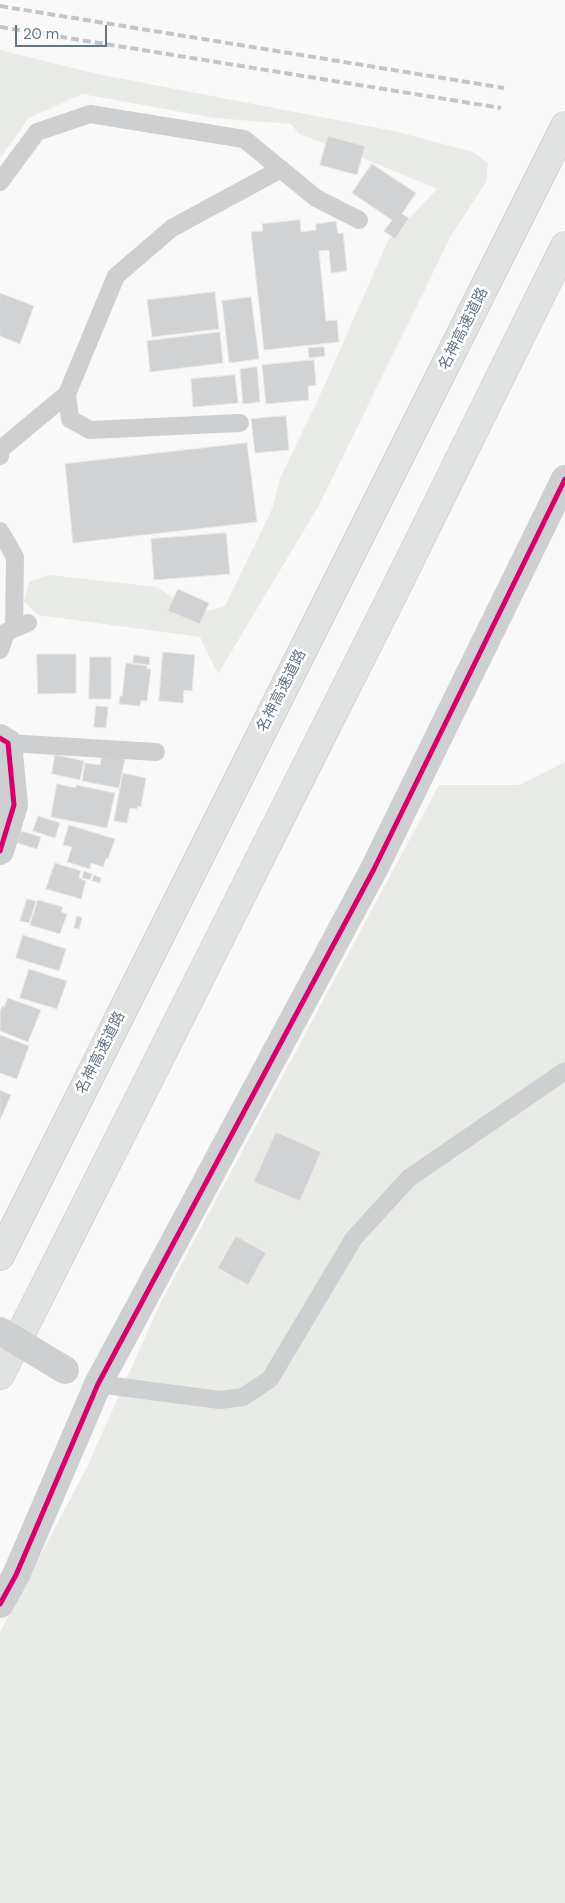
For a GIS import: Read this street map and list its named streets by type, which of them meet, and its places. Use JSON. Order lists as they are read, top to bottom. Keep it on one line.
{"streets":{"highway":["名神高速道路"]},"scale_bar":"20 m"}
